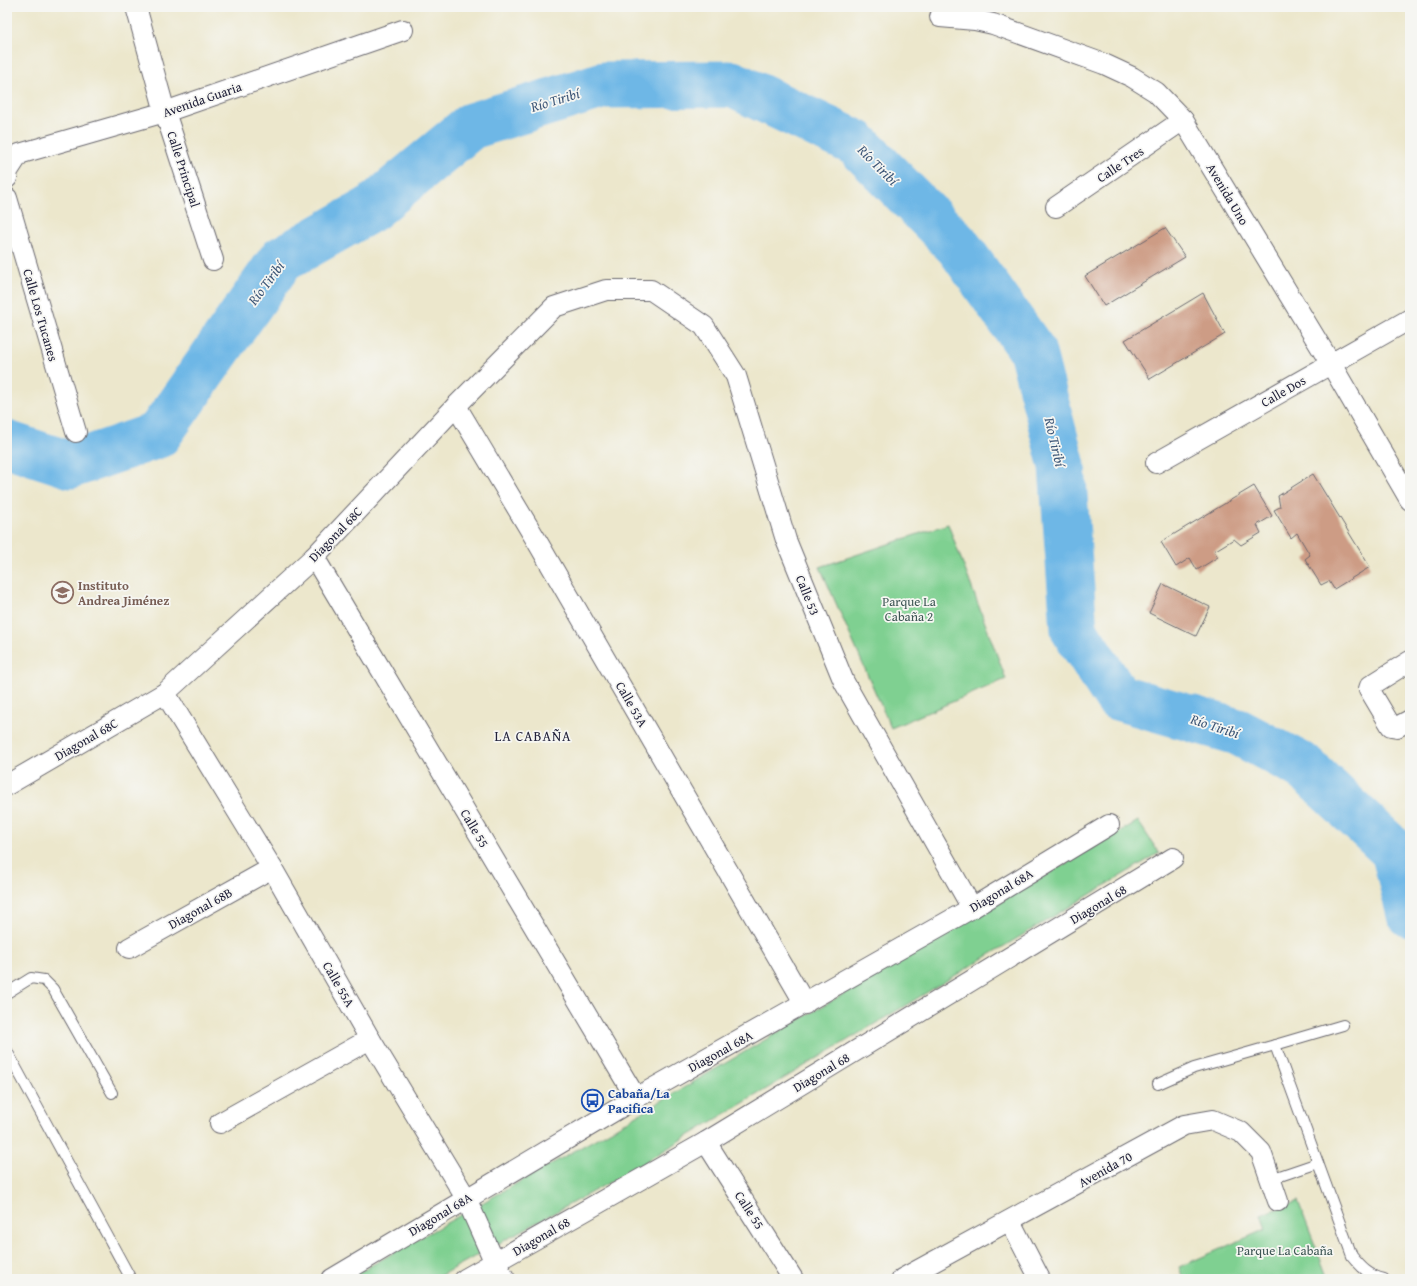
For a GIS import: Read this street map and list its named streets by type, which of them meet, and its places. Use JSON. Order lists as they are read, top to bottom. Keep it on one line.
{"streets":{"street":["Avenida Guaria","Calle Tres","Calle Principal","Avenida Uno","Calle Los Tucanes","Calle Dos","Diagonal 68C","Calle 53","Calle 53A","Calle 55","Diagonal 68A","Diagonal 68","Diagonal 68B","Calle 55A","Avenida 70"]},"crossings":[["Avenida Guaria","Calle Principal"],["Calle Tres","Avenida Uno"],["Avenida Uno","Calle Dos"],["Diagonal 68C","Calle 53"],["Diagonal 68C","Calle 53A"],["Diagonal 68C","Calle 55"],["Diagonal 68C","Calle 55A"],["Calle 53","Diagonal 68A"],["Calle 53A","Diagonal 68A"],["Calle 55","Diagonal 68A"],["Calle 55","Diagonal 68"],["Diagonal 68A","Calle 55A"],["Diagonal 68","Calle 55A"],["Diagonal 68B","Calle 55A"]],"districts":["LA CABAÑA"],"water":["Río Tiribí"],"parks":["Parque La Cabaña 2","Parque La Cabaña"],"places":{"school or university":["Instituto Andrea Jiménez"],"bus stop":["Cabaña/La Pacifica"]}}
